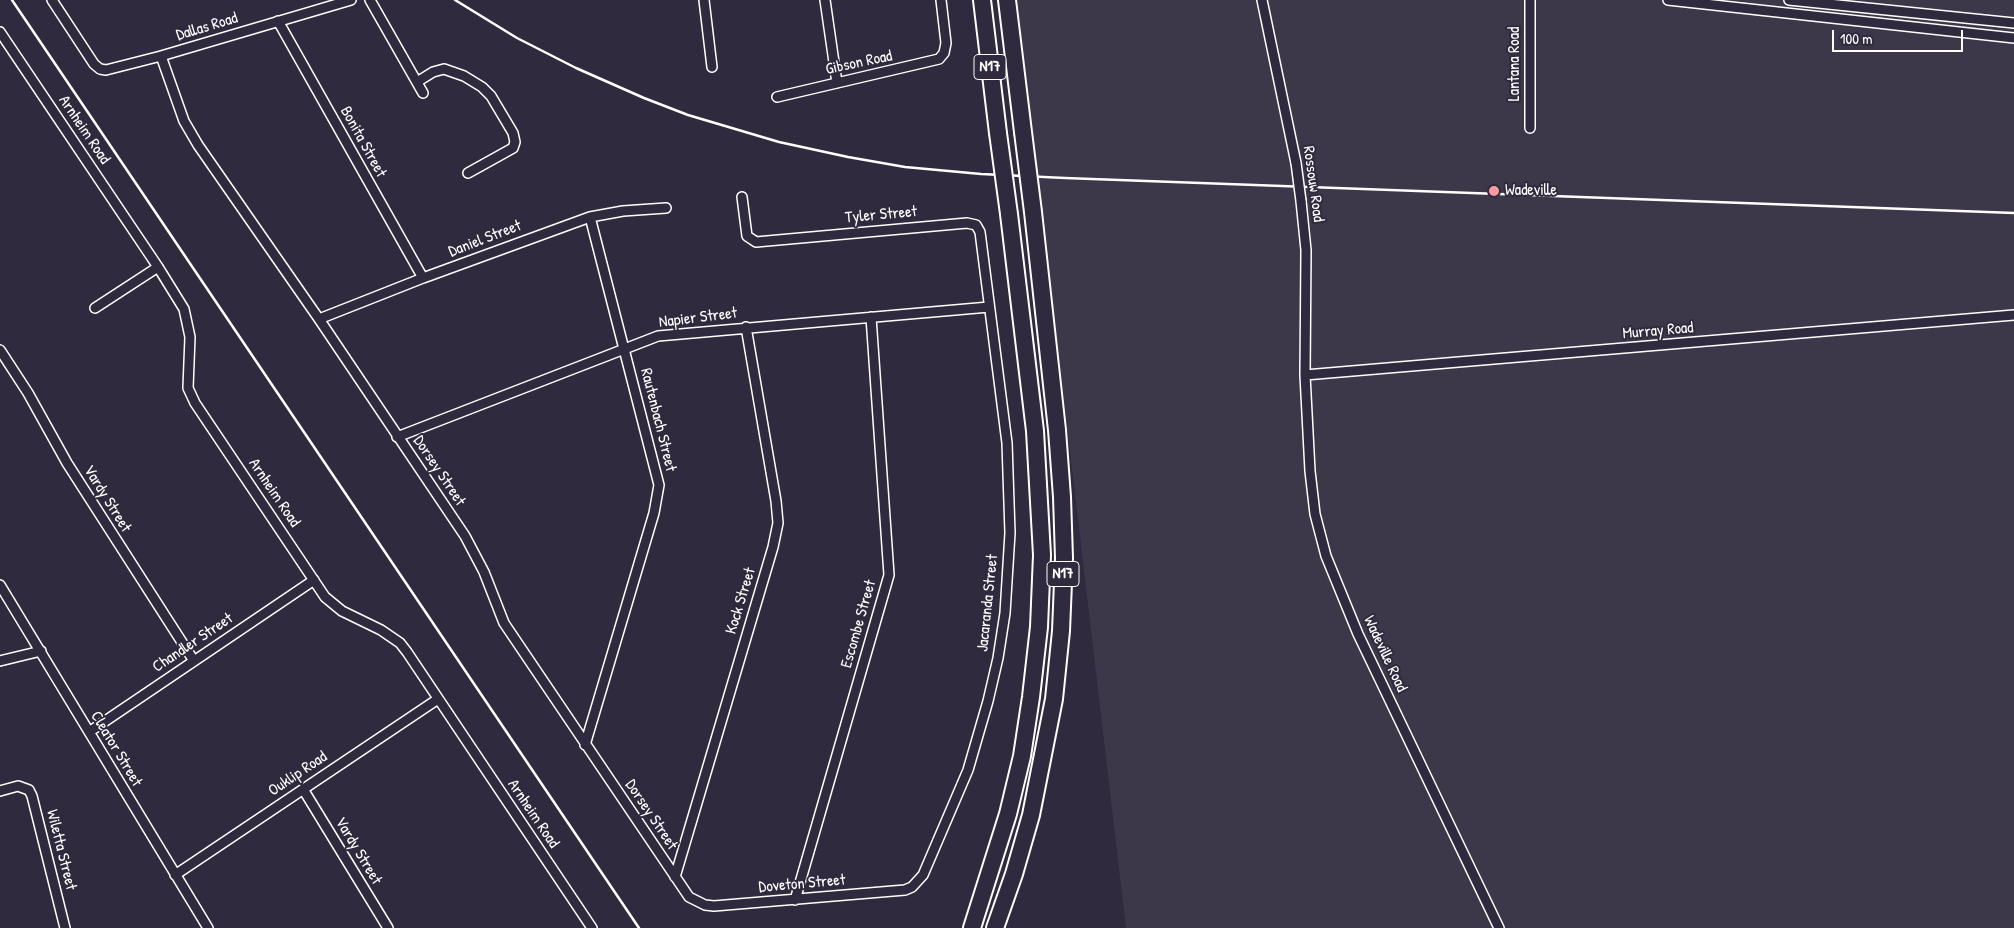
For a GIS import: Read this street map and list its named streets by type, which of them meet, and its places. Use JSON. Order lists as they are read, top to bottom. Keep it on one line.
{"streets":{"highway":["N17"],"street":["Dallas Road","Gibson Road","Lantana Road","Arnheim Road","Bonita Street","Rossouw Road","Tyler Street","Daniel Street","Napier Street","Murray Road","Rautenbach Street","Dorsey Street","Vardy Street","Kock Street","Jacaranda Street","Escombe Street","Chandler Street","Wadeville Road","Cleator Street","Ouklip Road","Wiletta Street","Doveton Street"]},"crossings":[["Dallas Road","Bonita Street"],["Dallas Road","Dorsey Street"],["Arnheim Road","Chandler Street"],["Arnheim Road","Ouklip Road"],["Bonita Street","Daniel Street"],["Rossouw Road","Murray Road"],["Rossouw Road","Wadeville Road"],["Tyler Street","Napier Street"],["Tyler Street","Jacaranda Street"],["Daniel Street","Rautenbach Street"],["Daniel Street","Dorsey Street"],["Napier Street","Rautenbach Street"],["Napier Street","Dorsey Street"],["Napier Street","Kock Street"],["Napier Street","Jacaranda Street"],["Napier Street","Escombe Street"],["Murray Road","Wadeville Road"],["Rautenbach Street","Dorsey Street"],["Dorsey Street","Kock Street"],["Dorsey Street","Doveton Street"],["Vardy Street","Chandler Street"],["Vardy Street","Ouklip Road"],["Jacaranda Street","Doveton Street"],["Escombe Street","Doveton Street"],["Chandler Street","Cleator Street"],["Cleator Street","Ouklip Road"]],"places":["Wadeville"],"scale_bar":"100 m"}
